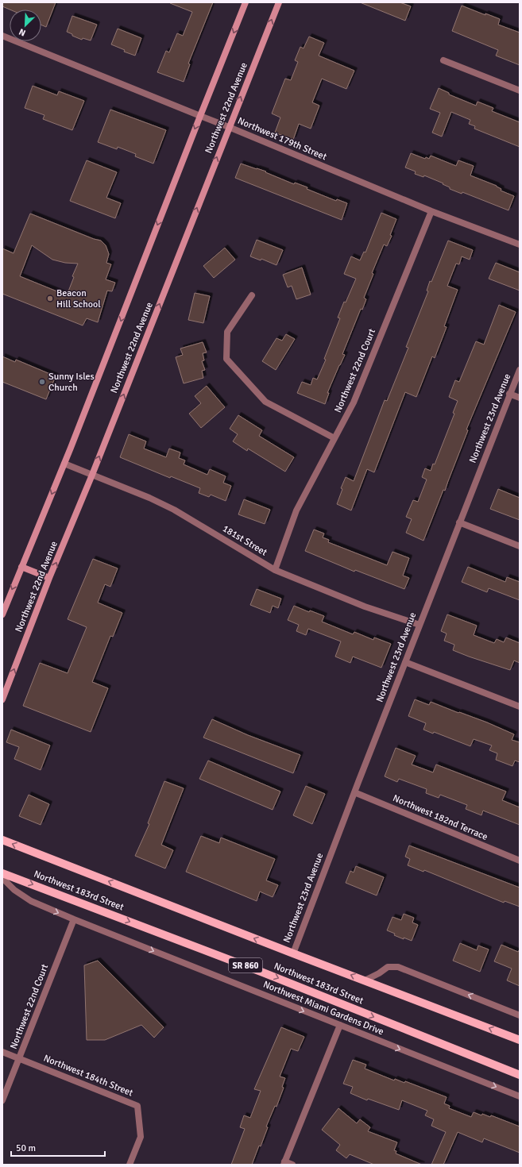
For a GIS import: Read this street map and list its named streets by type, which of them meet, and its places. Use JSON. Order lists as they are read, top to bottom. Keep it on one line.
{"streets":{"main road":["Northwest 22nd Avenue","Northwest 183rd Street","SR 860"],"street":["Northwest 179th Street","Northwest 22nd Court","Northwest 23rd Avenue","181st Street","Northwest 182nd Terrace","Northwest Miami Gardens Drive","Northwest 184th Street"]},"crossings":[["Northwest 22nd Avenue","Northwest 179th Street"],["Northwest 22nd Avenue","181st Street"],["Northwest 179th Street","Northwest 22nd Court"],["Northwest 22nd Court","181st Street"],["Northwest 22nd Court","Northwest Miami Gardens Drive"],["Northwest 22nd Court","Northwest 184th Street"],["Northwest 23rd Avenue","181st Street"],["Northwest 23rd Avenue","Northwest 182nd Terrace"],["Northwest 23rd Avenue","Northwest 183rd Street"]],"one_way":["Northwest Miami Gardens Drive"],"places":["Beacon Hill School","Sunny Isles Church"],"scale_bar":"50 m","north":"bottom left"}
